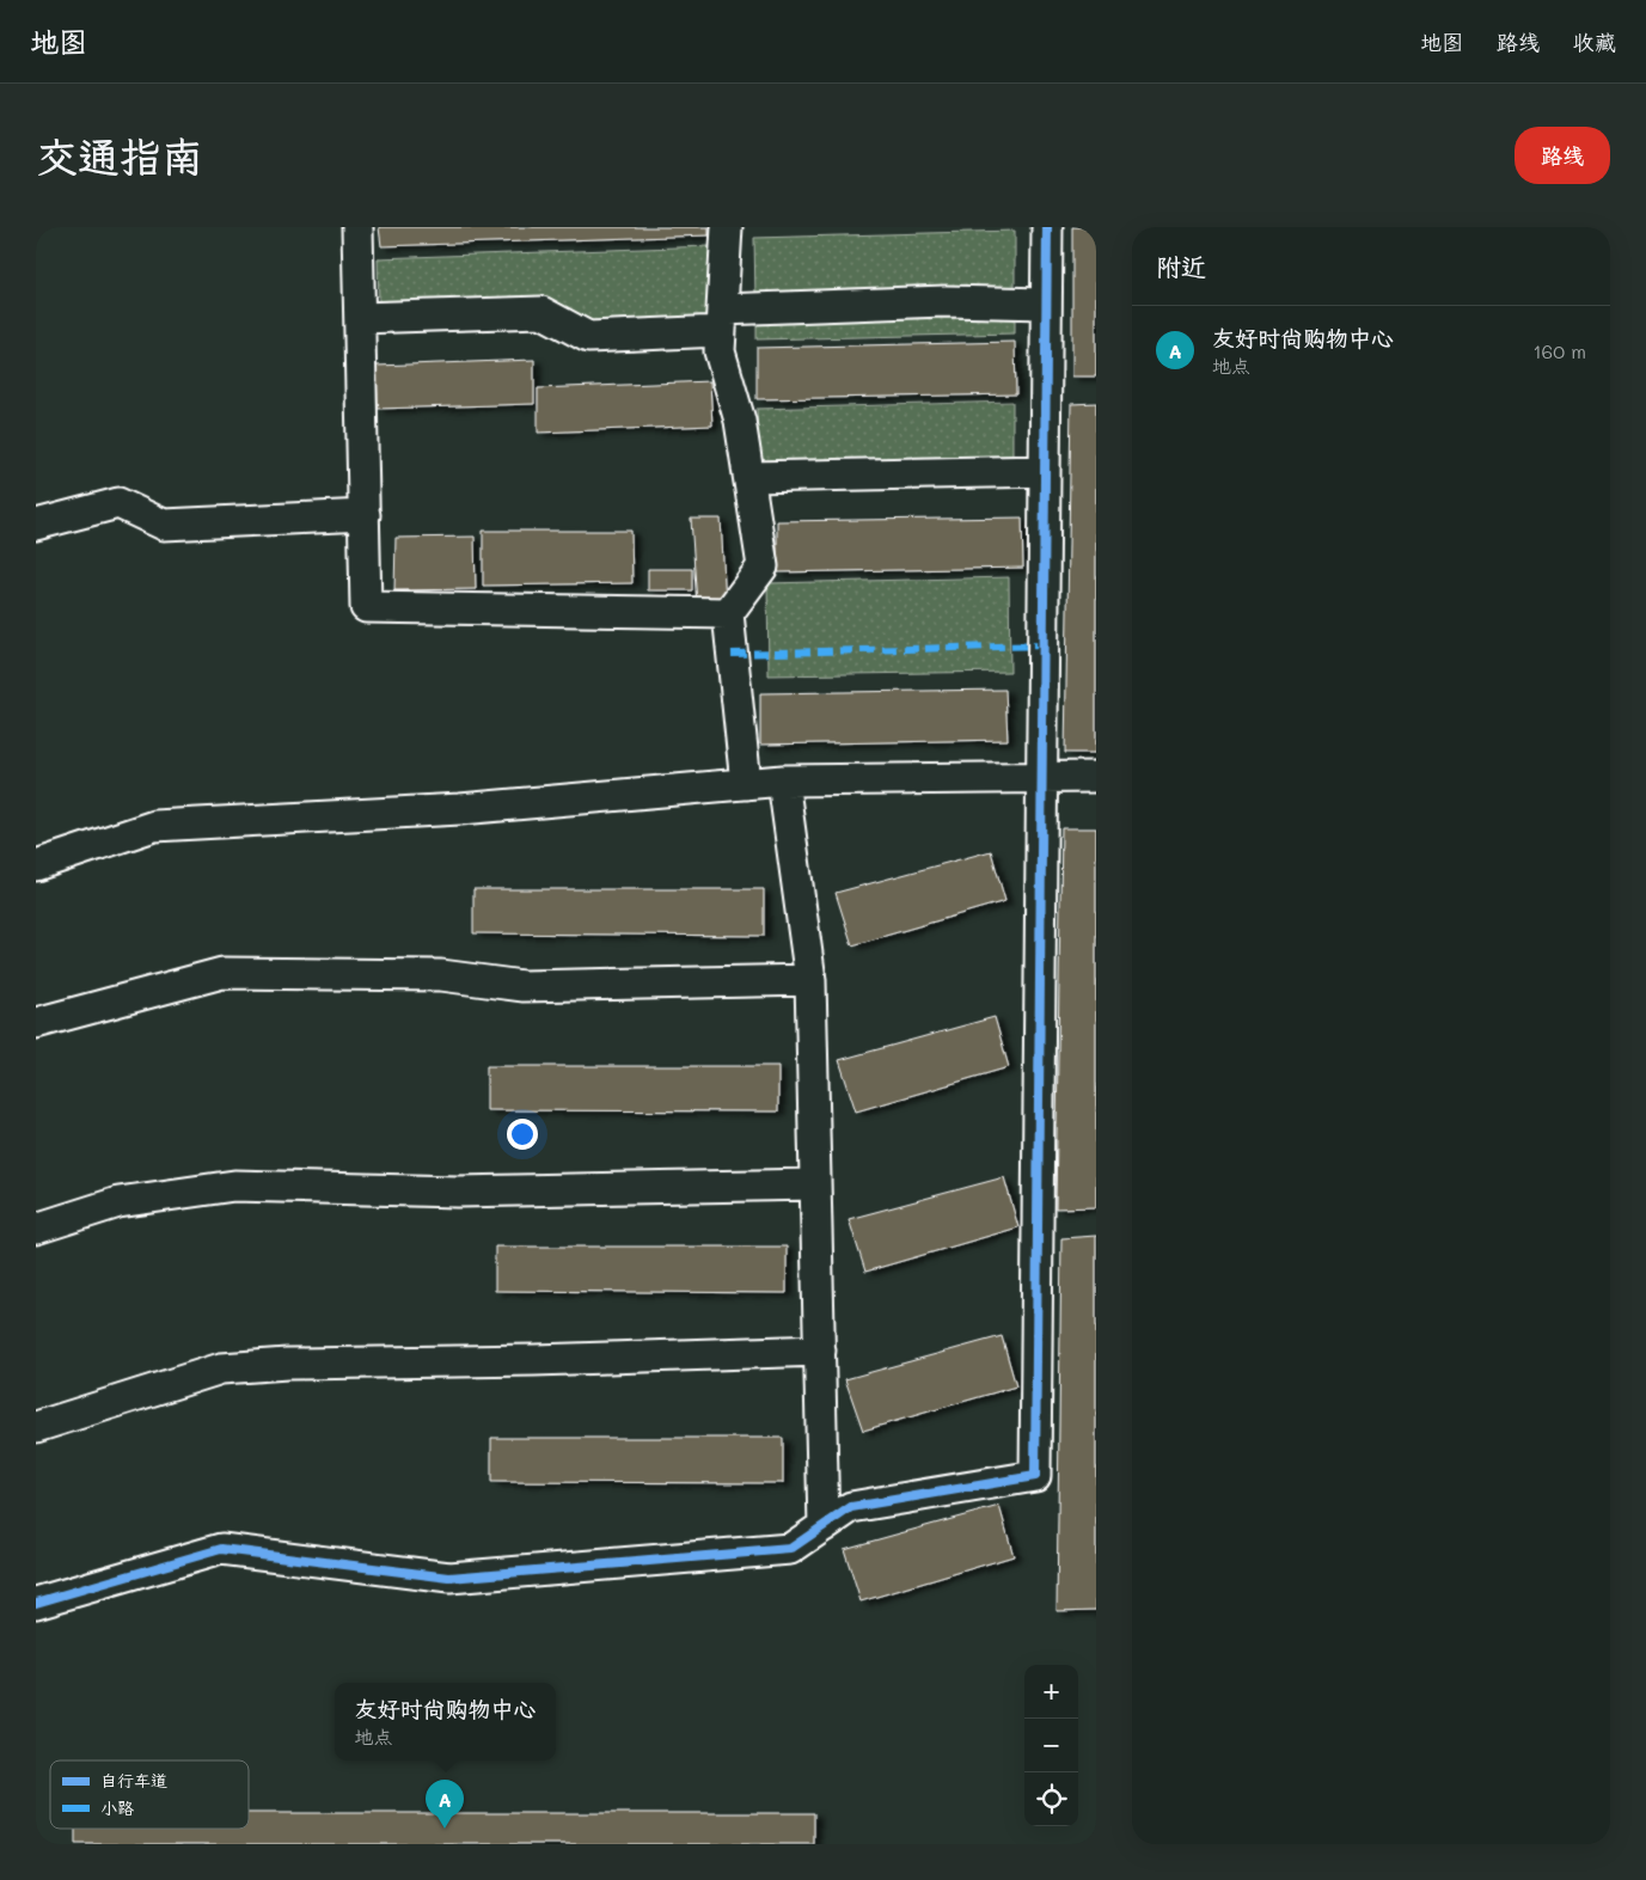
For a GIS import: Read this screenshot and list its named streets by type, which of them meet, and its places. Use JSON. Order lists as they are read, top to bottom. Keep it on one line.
{"legend":["自行车道","小路"],"page":{"header":"地图","nav":["地图","路线","收藏"],"buttons":"路线","title":"交通指南","heading":"附近","list":[{"mark":"A","name":"友好时尚购物中心","note":"地点","value":"160 m"}],"map_buttons":["+","−"],"popup":["友好时尚购物中心","地点"],"pins":"A"}}
